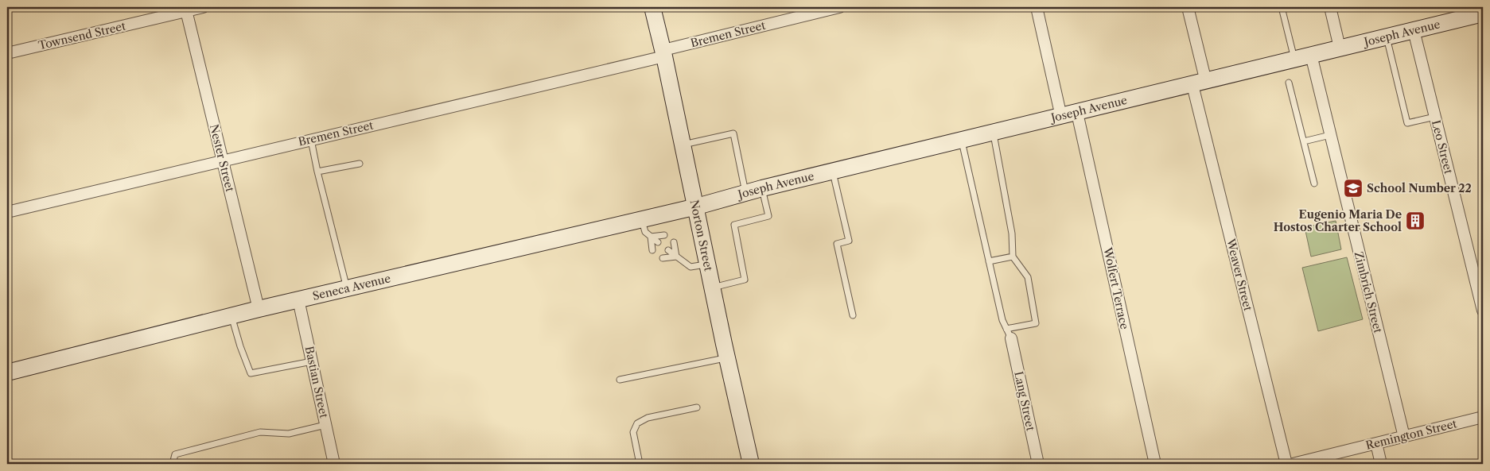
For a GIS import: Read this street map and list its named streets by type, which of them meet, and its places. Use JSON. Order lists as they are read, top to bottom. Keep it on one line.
{"streets":{"main road":["Joseph Avenue","Norton Street","Seneca Avenue"],"street":["Bremen Street","Townsend Street","Leo Street","Nester Street","Weaver Street","Wolfert Terrace","Zimbrich Street","Bastian Street","Lang Street","Remington Street"]},"crossings":[["Joseph Avenue","Leo Street"],["Joseph Avenue","Norton Street"],["Joseph Avenue","Weaver Street"],["Joseph Avenue","Seneca Avenue"],["Joseph Avenue","Wolfert Terrace"],["Joseph Avenue","Zimbrich Street"],["Bremen Street","Nester Street"],["Bremen Street","Norton Street"],["Townsend Street","Nester Street"],["Nester Street","Seneca Avenue"],["Norton Street","Seneca Avenue"],["Seneca Avenue","Bastian Street"],["Zimbrich Street","Remington Street"]],"places":{"school or university":["School Number 22"],"building":["Eugenio Maria De Hostos Charter School"]}}
